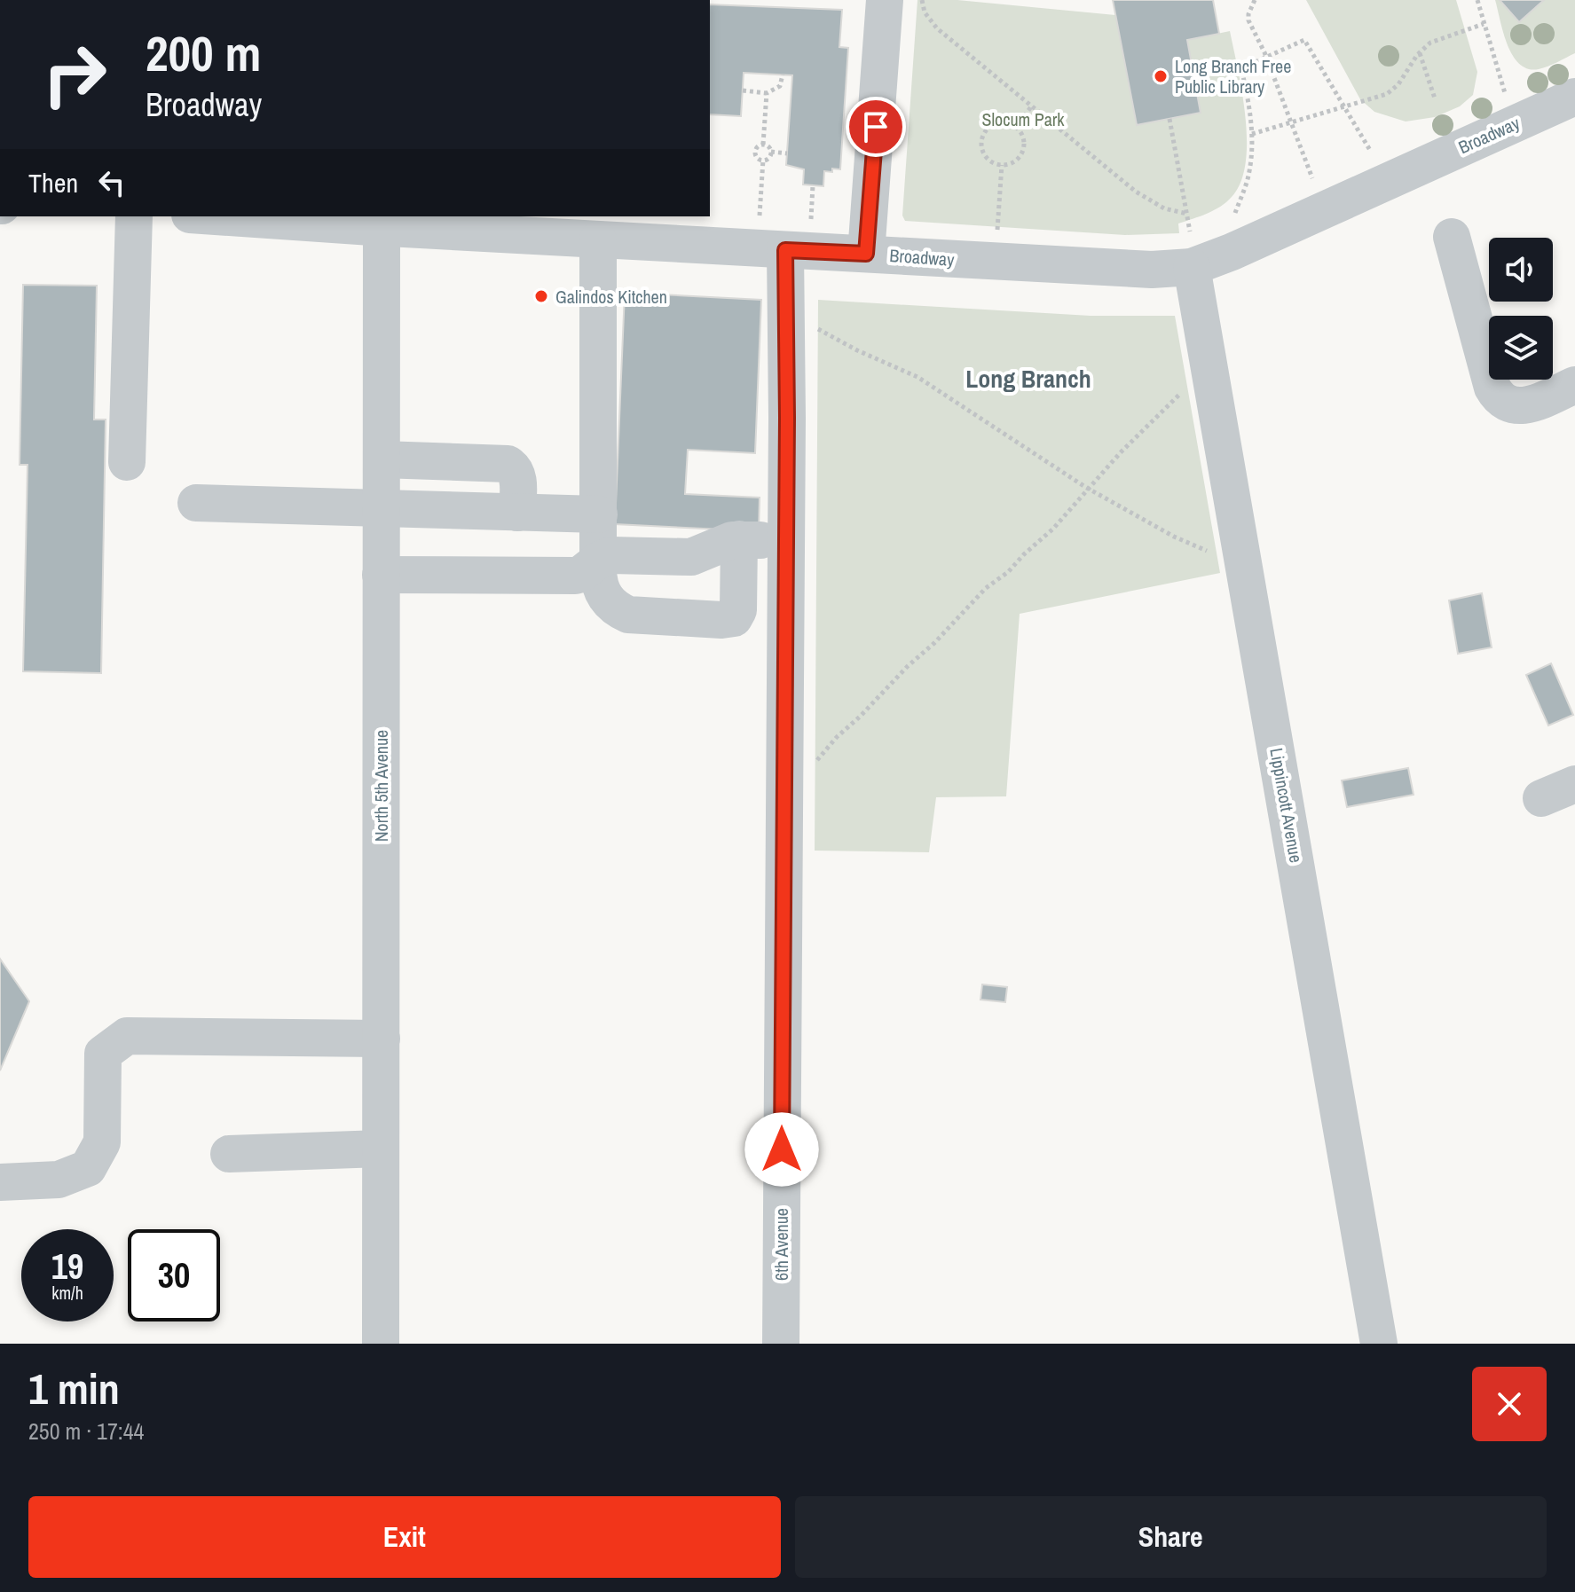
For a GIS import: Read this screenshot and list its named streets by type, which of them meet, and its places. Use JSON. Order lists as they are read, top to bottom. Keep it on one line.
{"streets":{"street":["Broadway","North 5th Avenue","Lippincott Avenue","6th Avenue"]},"crossings":[["Broadway","North 5th Avenue"],["Broadway","Lippincott Avenue"],["Broadway","6th Avenue"]],"districts":["Long Branch"],"parks":["Slocum Park"],"places":["Long Branch Free Public Library","Galindos Kitchen"],"page":{"turn":["200 m","Broadway"],"then":"Then","speed":"19 km/h","limit":"30","heading":["1 min","250 m · 17:44"],"buttons":["Exit","Share"]}}
